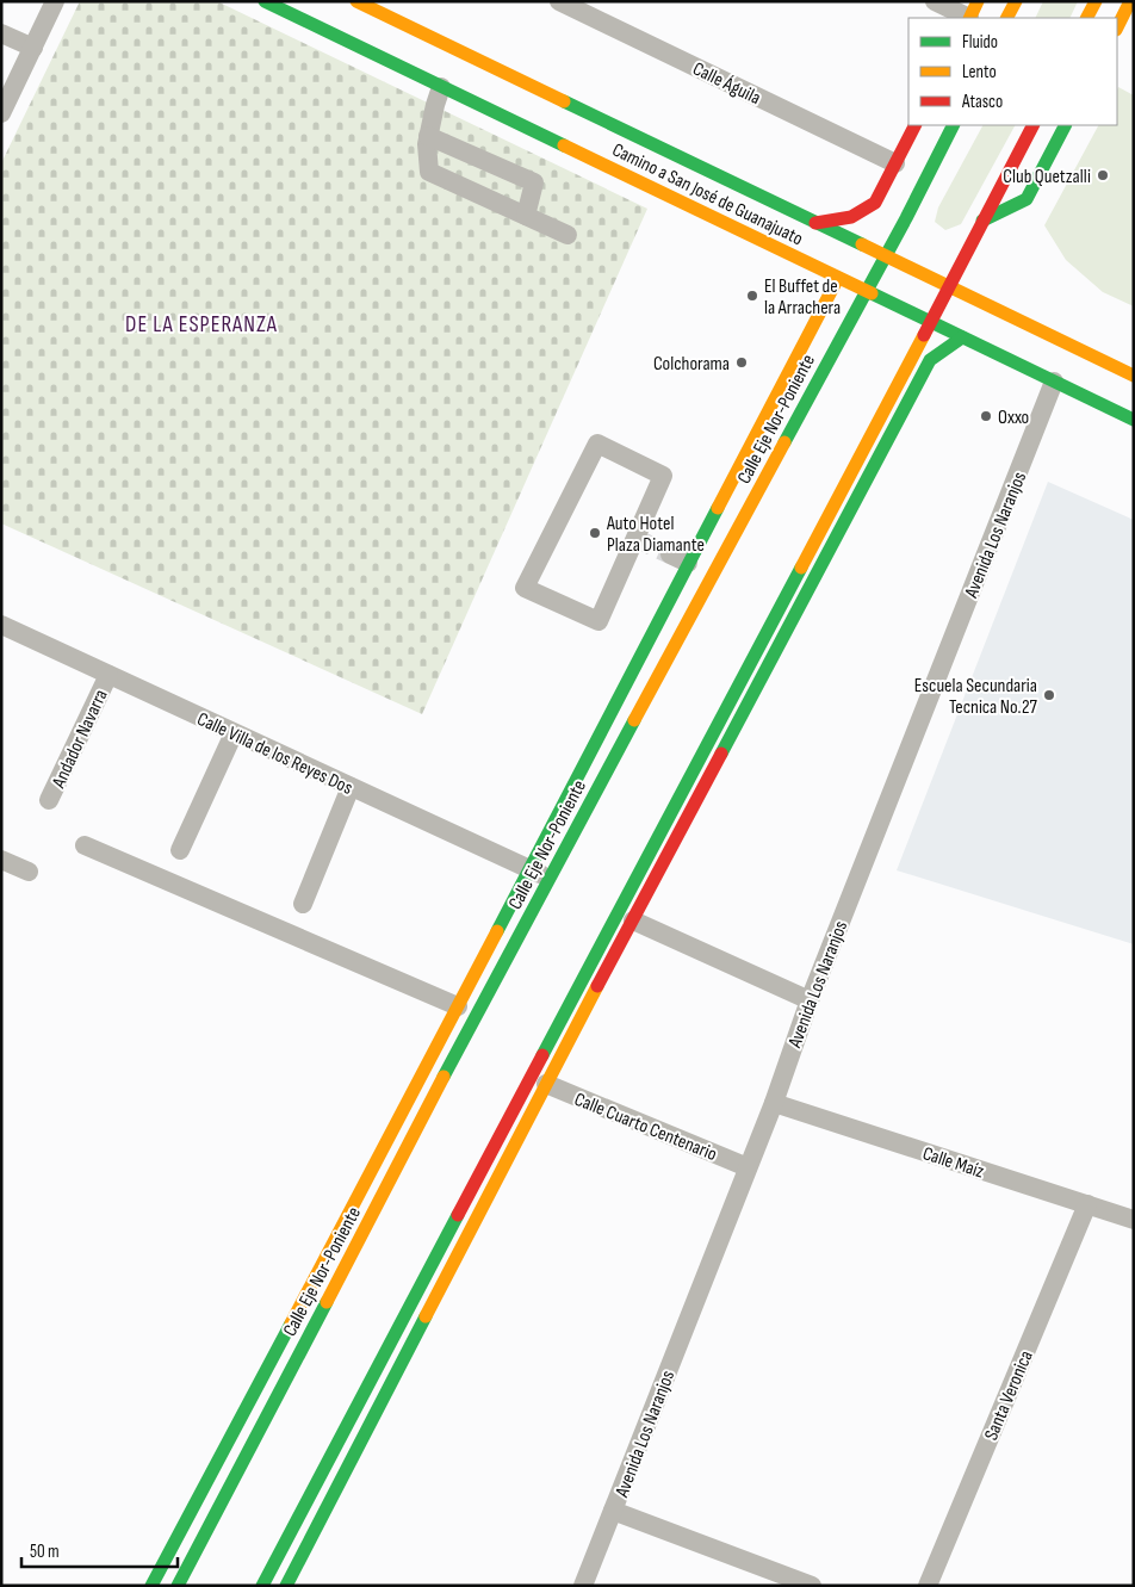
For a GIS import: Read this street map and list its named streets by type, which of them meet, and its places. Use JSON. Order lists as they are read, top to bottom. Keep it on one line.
{"streets":{"main road":["Camino a San José de Guanajuato","Calle Eje Nor-Poniente"],"street":["Calle Águila","Avenida Los Naranjos","Andador Navarra","Calle Villa de los Reyes Dos","Calle Cuarto Centenario","Calle Maíz","Santa Veronica"]},"crossings":[["Camino a San José de Guanajuato","Calle Eje Nor-Poniente"],["Camino a San José de Guanajuato","Avenida Los Naranjos"],["Calle Eje Nor-Poniente","Calle Villa de los Reyes Dos"],["Avenida Los Naranjos","Calle Cuarto Centenario"],["Avenida Los Naranjos","Calle Maíz"],["Andador Navarra","Calle Villa de los Reyes Dos"],["Calle Maíz","Santa Veronica"]],"districts":["DE LA ESPERANZA"],"places":["Club Quetzalli","El Buffet de la Arrachera","Colchorama","Oxxo","Auto Hotel Plaza Diamante","Escuela Secundaria Tecnica No.27"],"legend":["Fluido","Lento","Atasco"],"scale_bar":"50 m"}
